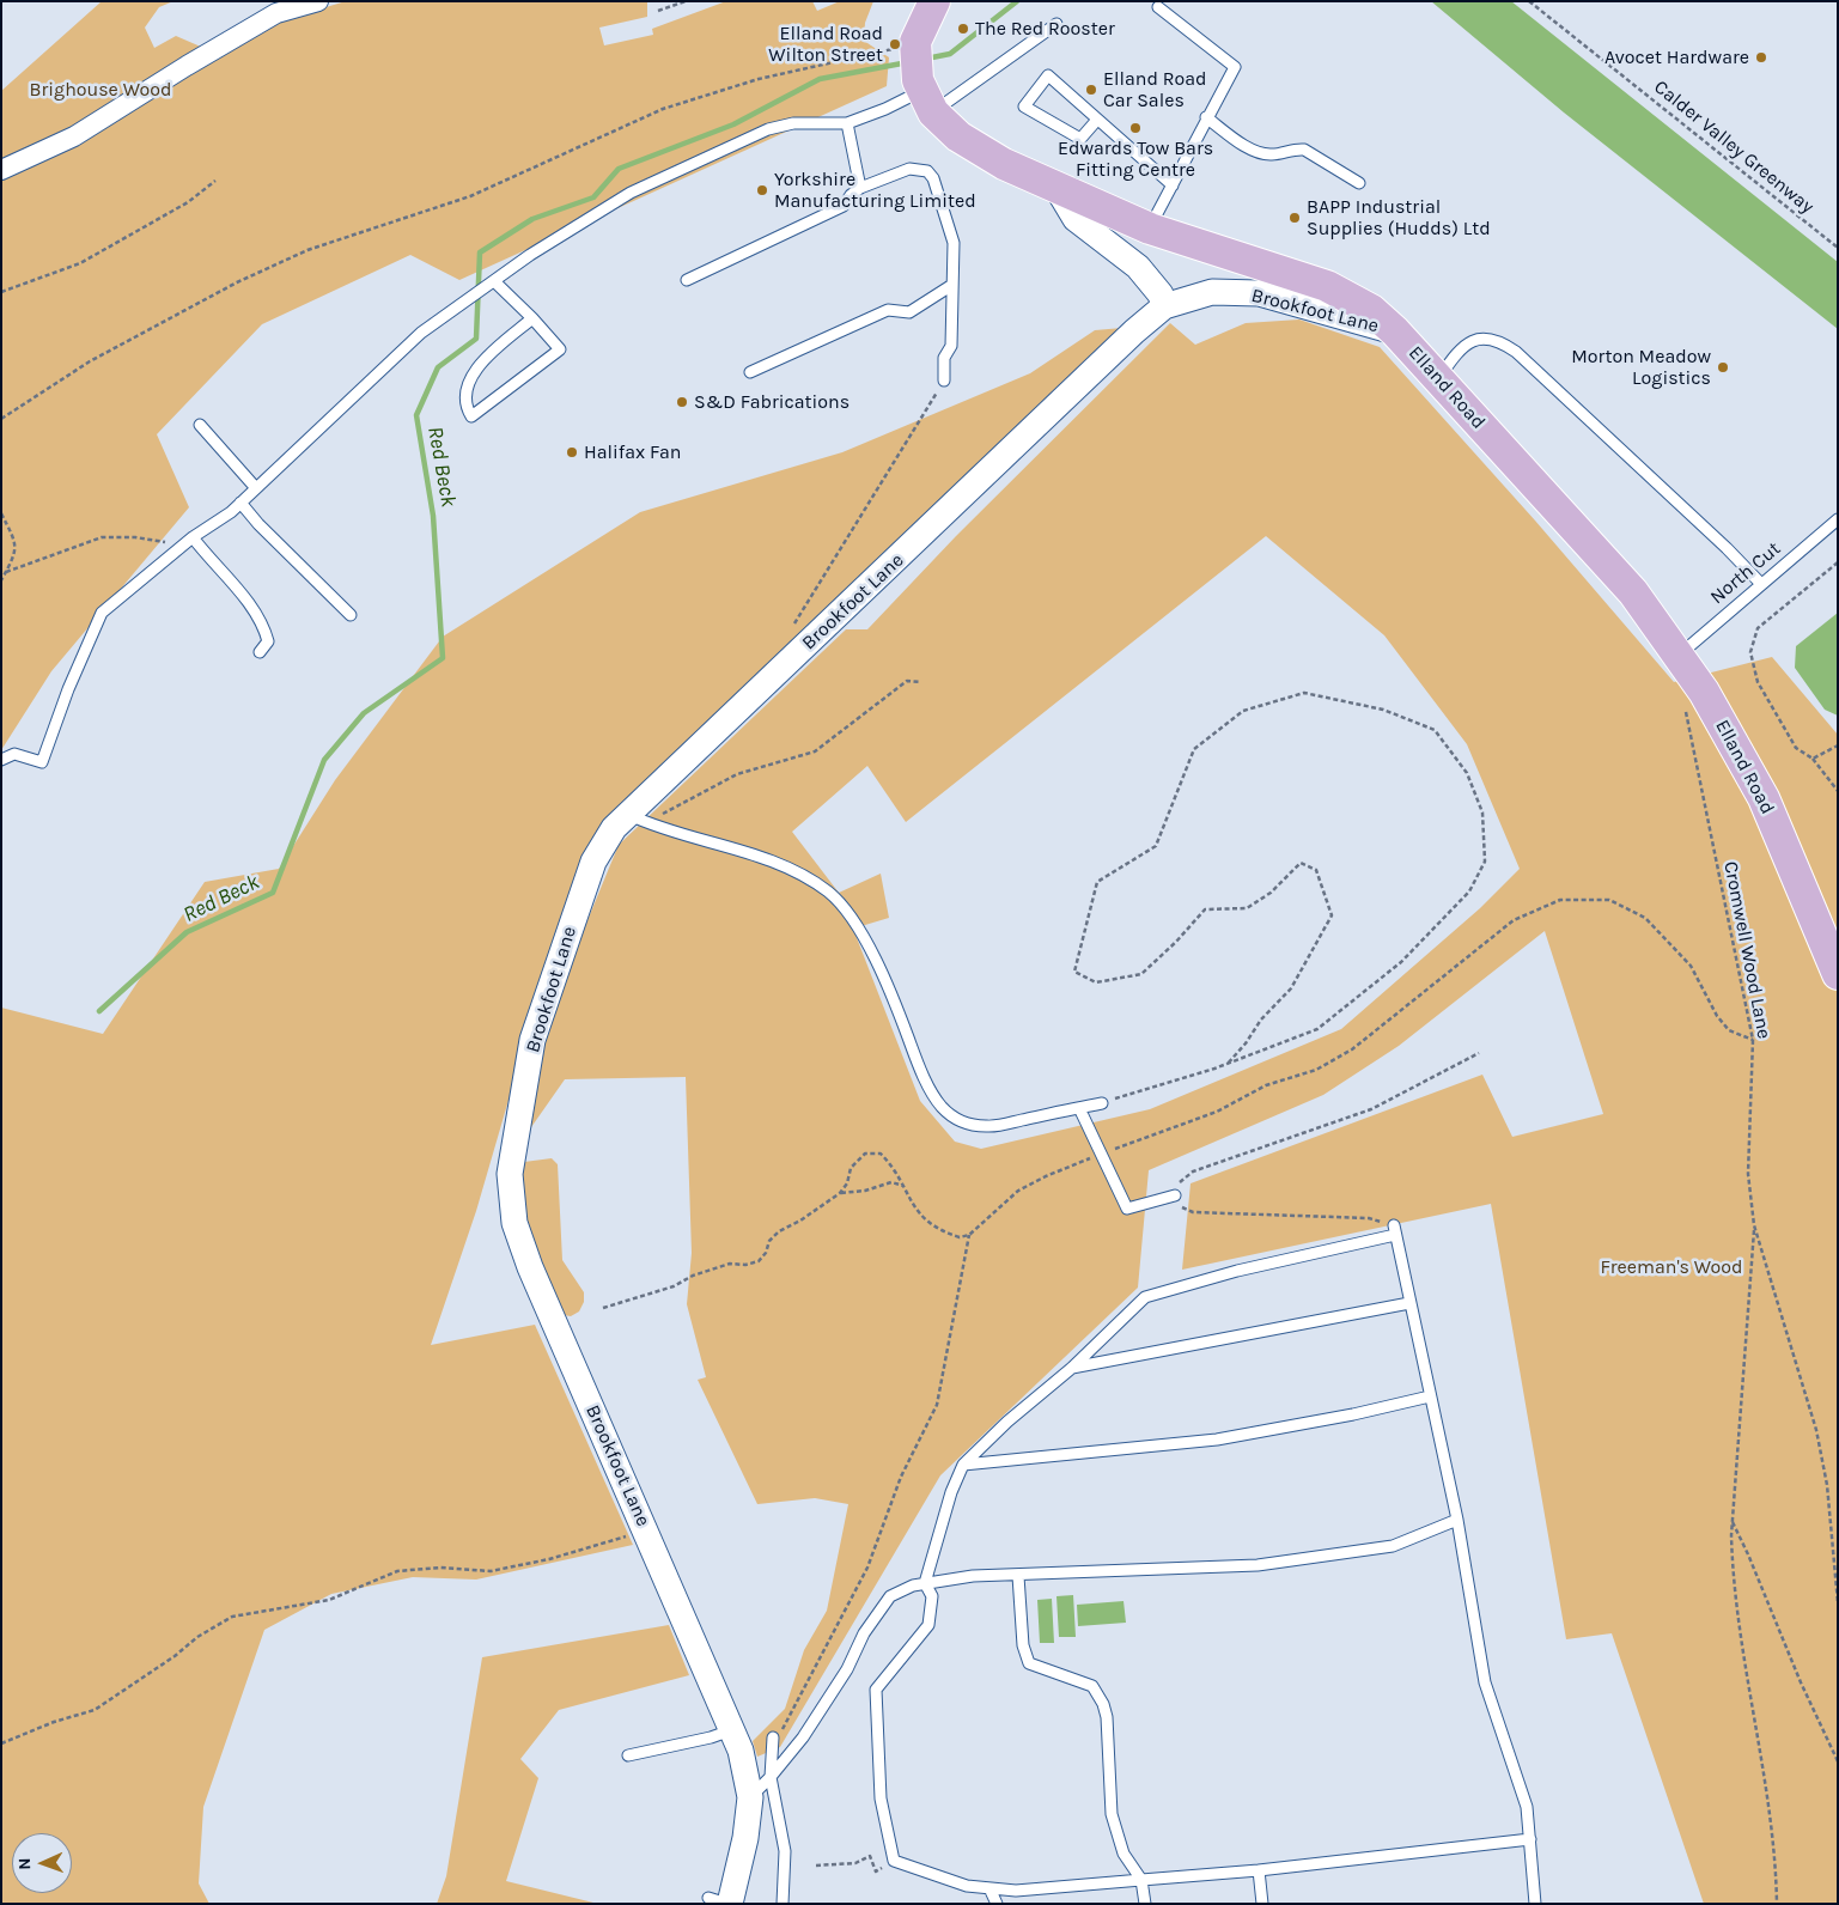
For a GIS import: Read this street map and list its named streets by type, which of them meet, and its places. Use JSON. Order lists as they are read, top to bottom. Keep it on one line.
{"streets":{"main road":["Elland Road"],"street":["Brookfoot Lane"],"lane":["North Cut"],"path":["Calder Valley Greenway","Cromwell Wood Lane"]},"crossings":[["Brookfoot Lane","Elland Road"],["Elland Road","North Cut"]],"water":["Red Beck"],"parks":["Brighouse Wood","Freeman's Wood"],"places":["The Red Rooster","Elland Road Wilton Street","Avocet Hardware","Elland Road Car Sales","Edwards Tow Bars Fitting Centre","Yorkshire Manufacturing Limited","BAPP Industrial Supplies (Hudds) Ltd","Morton Meadow Logistics","S&D Fabrications","Halifax Fan"],"north":"left"}
